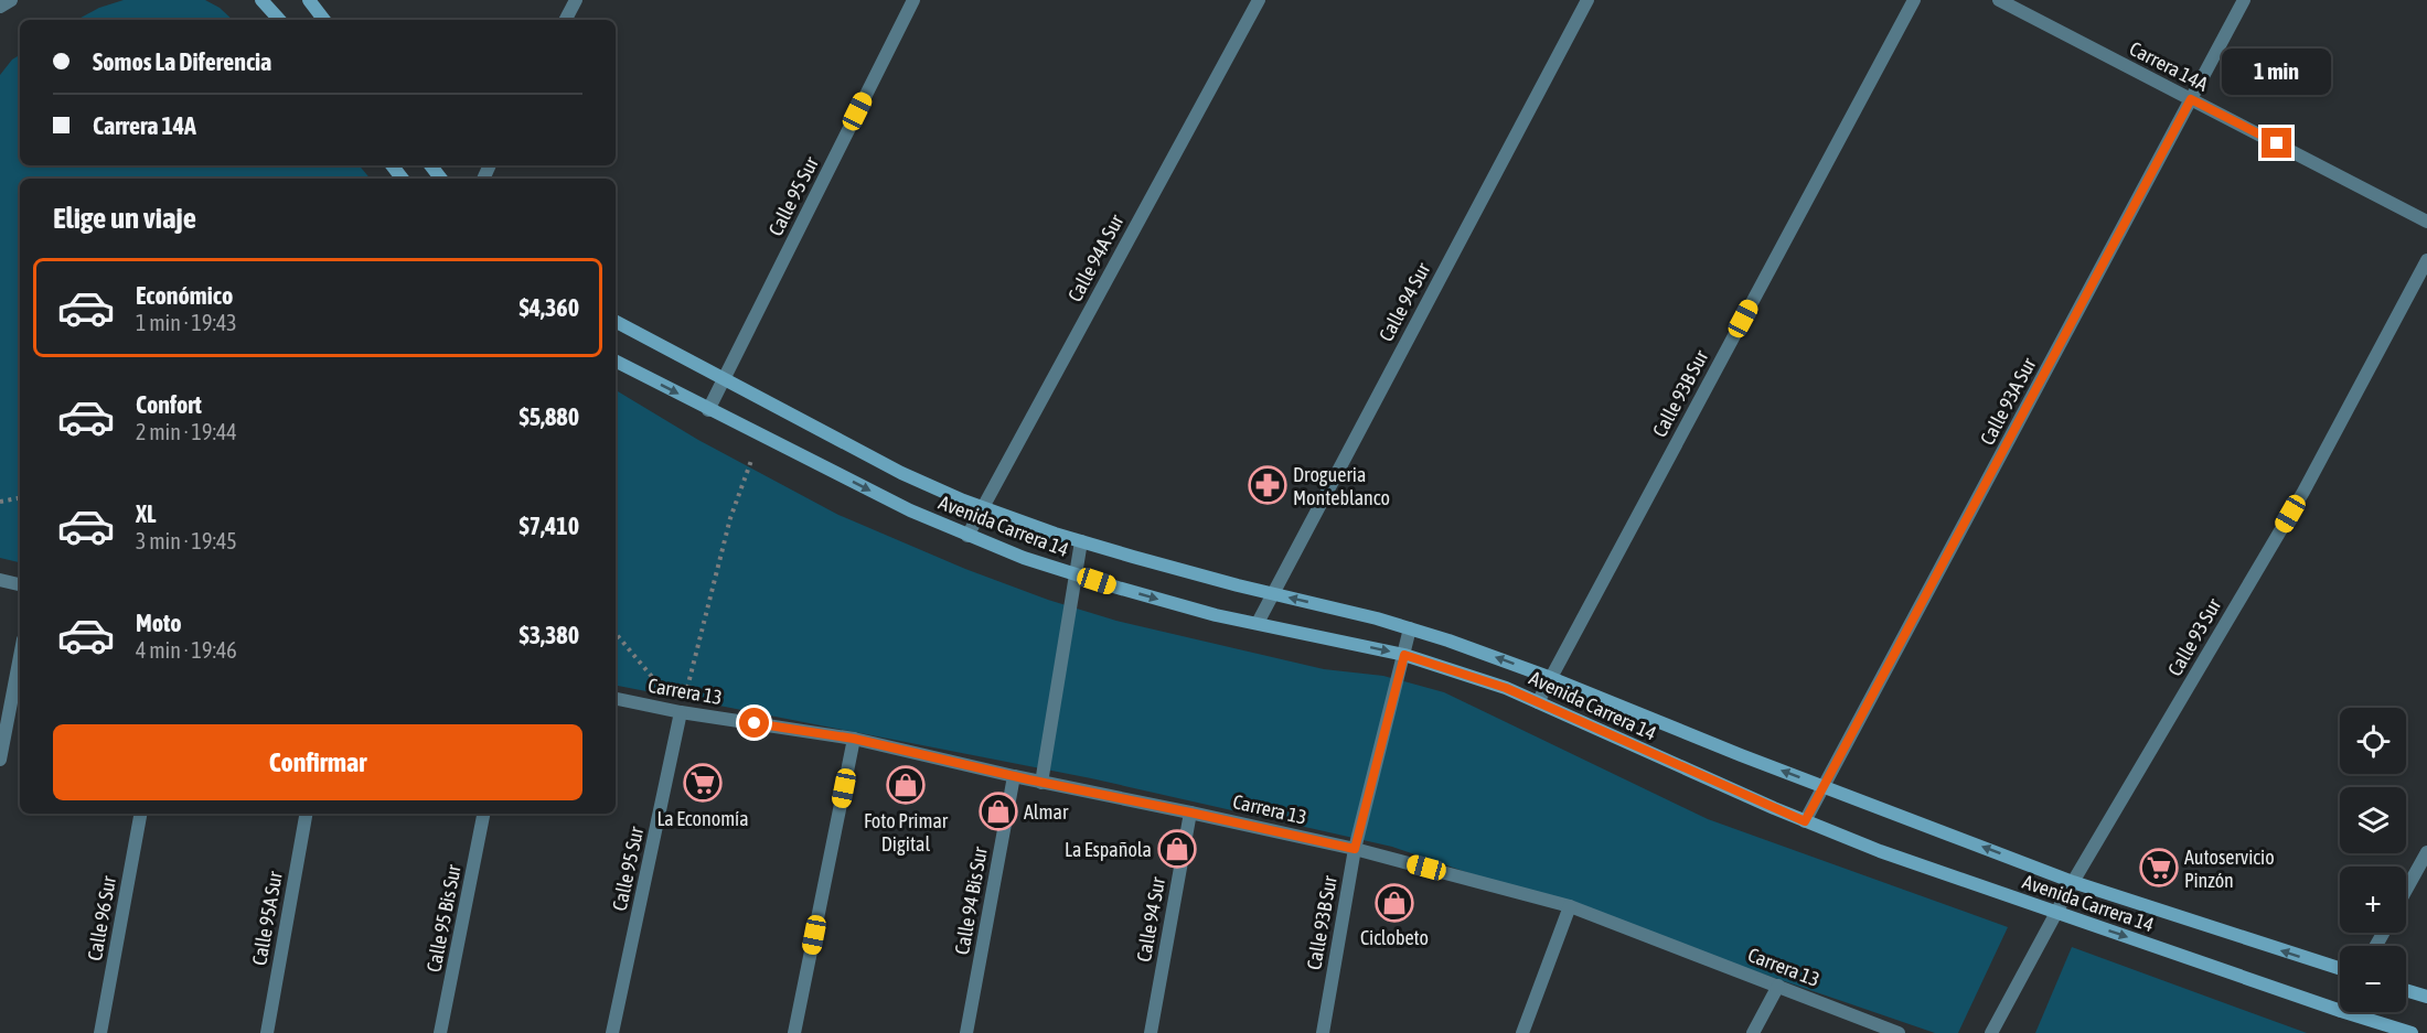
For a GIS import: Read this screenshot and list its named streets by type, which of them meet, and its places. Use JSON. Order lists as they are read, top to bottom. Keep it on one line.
{"streets":{"main road":["Avenida Carrera 14"],"street":["Carrera 14A","Calle 95 Sur","Calle 94A Sur","Calle 94 Sur","Calle 93B Sur","Calle 93A Sur","Calle 93 Sur","Carrera 13","Calle 94 Bis Sur","Calle 96 Sur","Calle 95A Sur","Calle 95 Bis Sur"]},"crossings":[["Carrera 14A","Calle 93A Sur"],["Calle 95 Sur","Avenida Carrera 14"],["Calle 95 Sur","Carrera 13"],["Calle 94A Sur","Avenida Carrera 14"],["Calle 94 Sur","Avenida Carrera 14"],["Calle 94 Sur","Carrera 13"],["Calle 93B Sur","Avenida Carrera 14"],["Calle 93B Sur","Carrera 13"],["Calle 93A Sur","Avenida Carrera 14"],["Avenida Carrera 14","Calle 93 Sur"],["Carrera 13","Calle 94 Bis Sur"]],"places":{"pharmacy":["Drogueria Monteblanco"],"supermarket":["La Economía","Autoservicio Pinzón"],"shop":["Foto Primar Digital","Almar","La Española","Ciclobeto"]},"page":{"banner":["Somos La Diferencia","Carrera 14A"],"bubble":"1 min","heading":"Elige un viaje","list":[{"name":"Económico","note":"1 min · 19:43","value":"$4,360"},{"name":"Confort","note":"2 min · 19:44","value":"$5,880"},{"name":"XL","note":"3 min · 19:45","value":"$7,410"},{"name":"Moto","note":"4 min · 19:46","value":"$3,380"}],"map_buttons":["+","−"],"buttons":"Confirmar"}}
